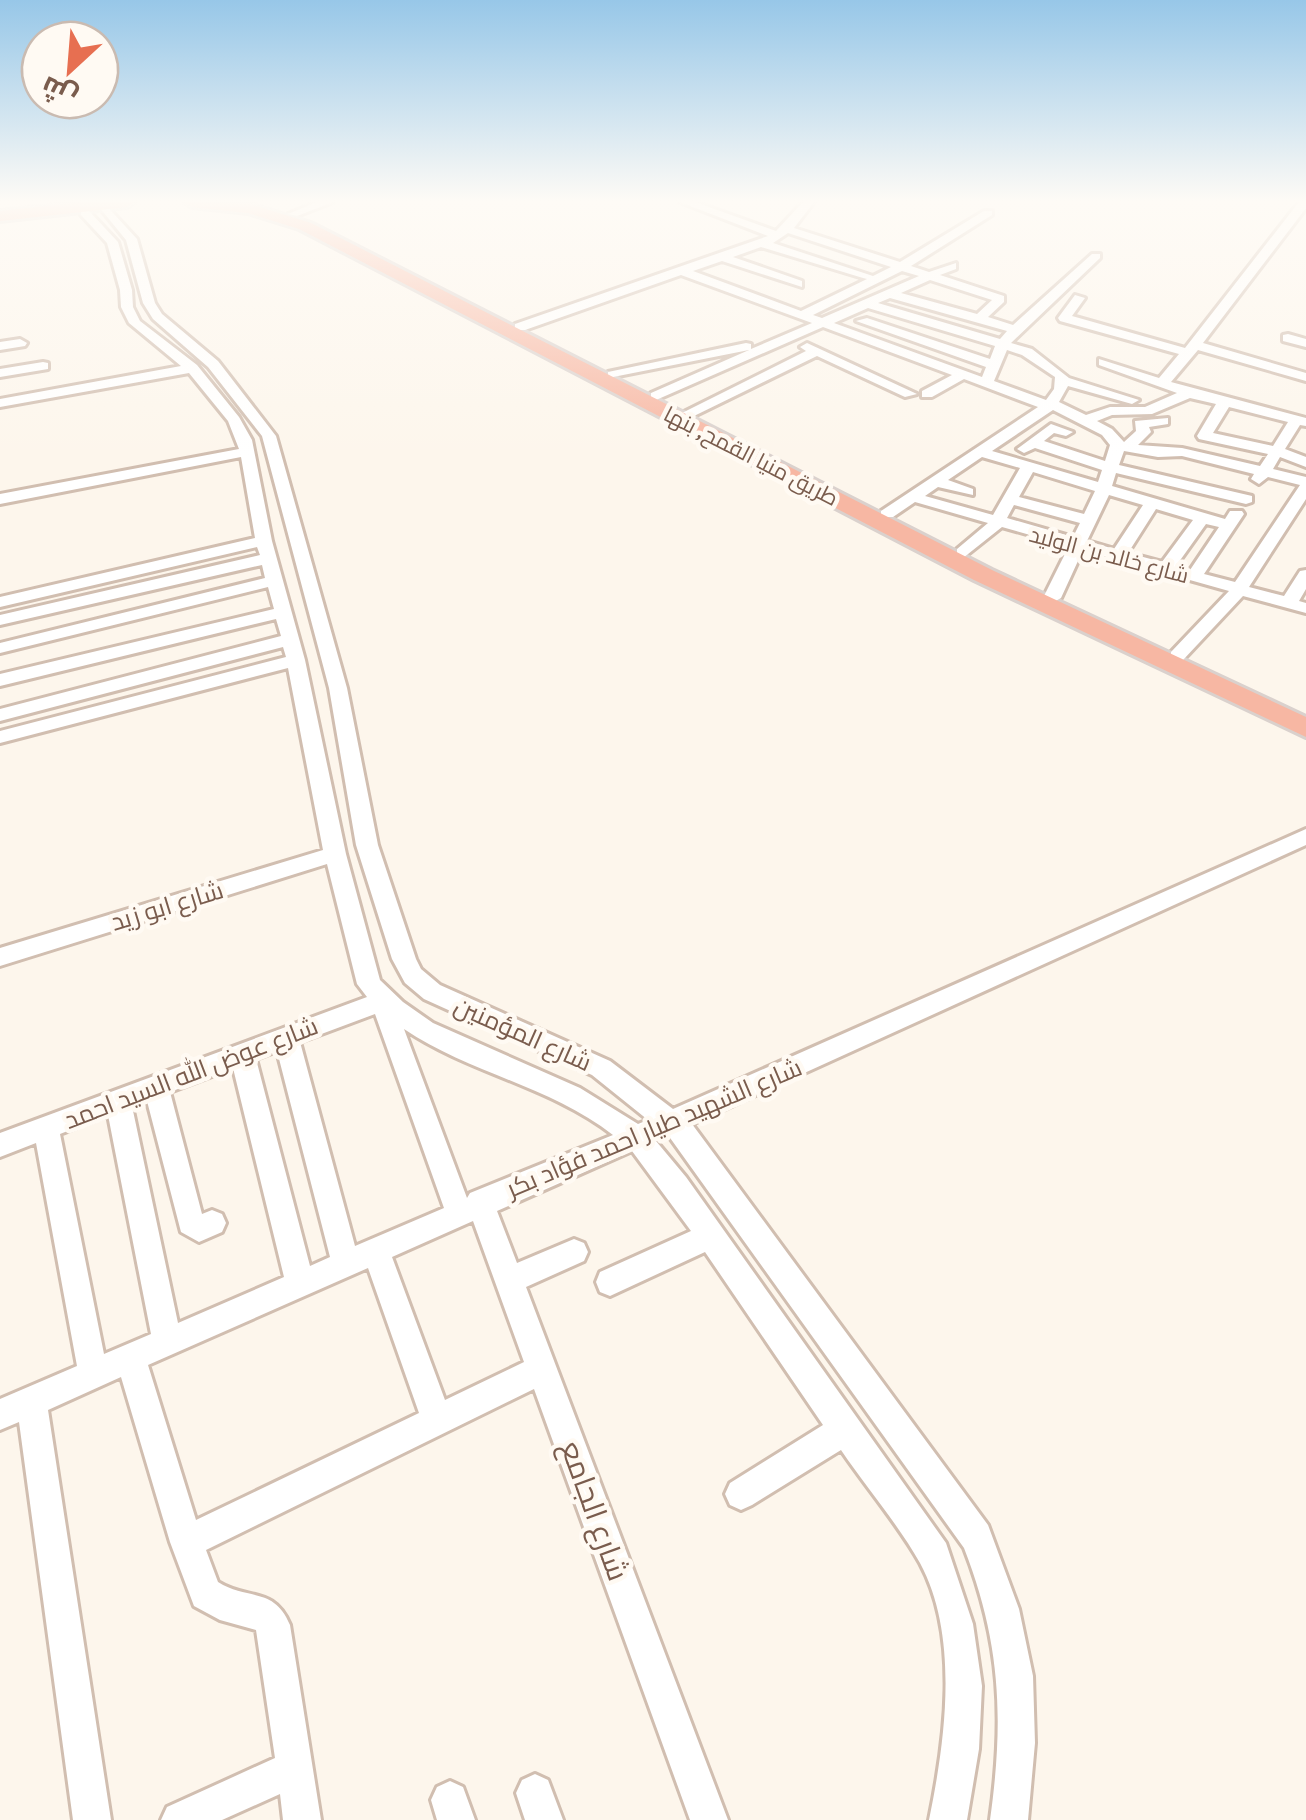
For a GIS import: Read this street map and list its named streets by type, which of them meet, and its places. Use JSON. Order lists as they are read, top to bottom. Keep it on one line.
{"streets":{"highway":["طريق منيا القمح, بنها"],"street":["شارع خالد بن الوليد","شارع ابو زيد","شارع المؤمنين","شارع عوض الله السيد احمد","شارع الشهيد طيار احمد فؤاد بكر","شارع الجامع"]},"crossings":[["شارع المؤمنين","شارع عوض الله السيد احمد"],["شارع المؤمنين","شارع الشهيد طيار احمد فؤاد بكر"],["شارع المؤمنين","شارع الجامع"],["شارع عوض الله السيد احمد","شارع الجامع"],["شارع الشهيد طيار احمد فؤاد بكر","شارع الجامع"]],"north":"bottom left"}
